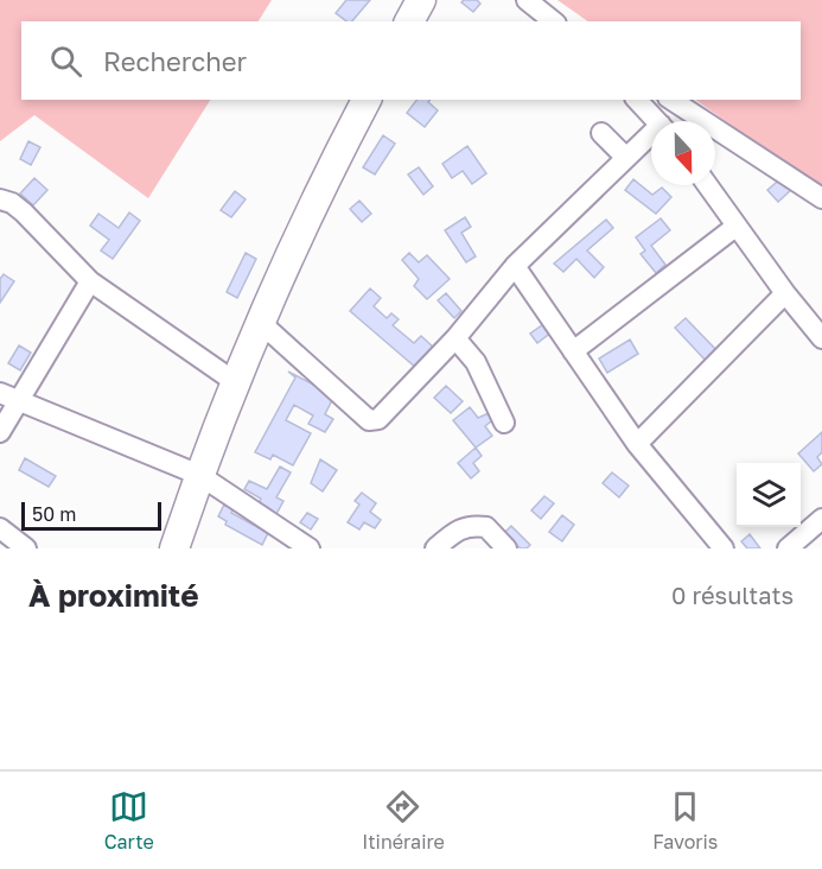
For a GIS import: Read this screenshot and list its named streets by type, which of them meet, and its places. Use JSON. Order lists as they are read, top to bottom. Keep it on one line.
{"scale_bar":"50 m","north":"bottom","page":{"search":"Rechercher","scale":"50 m","heading":["À proximité","0 résultats"],"nav":["Carte","Itinéraire","Favoris"]}}
